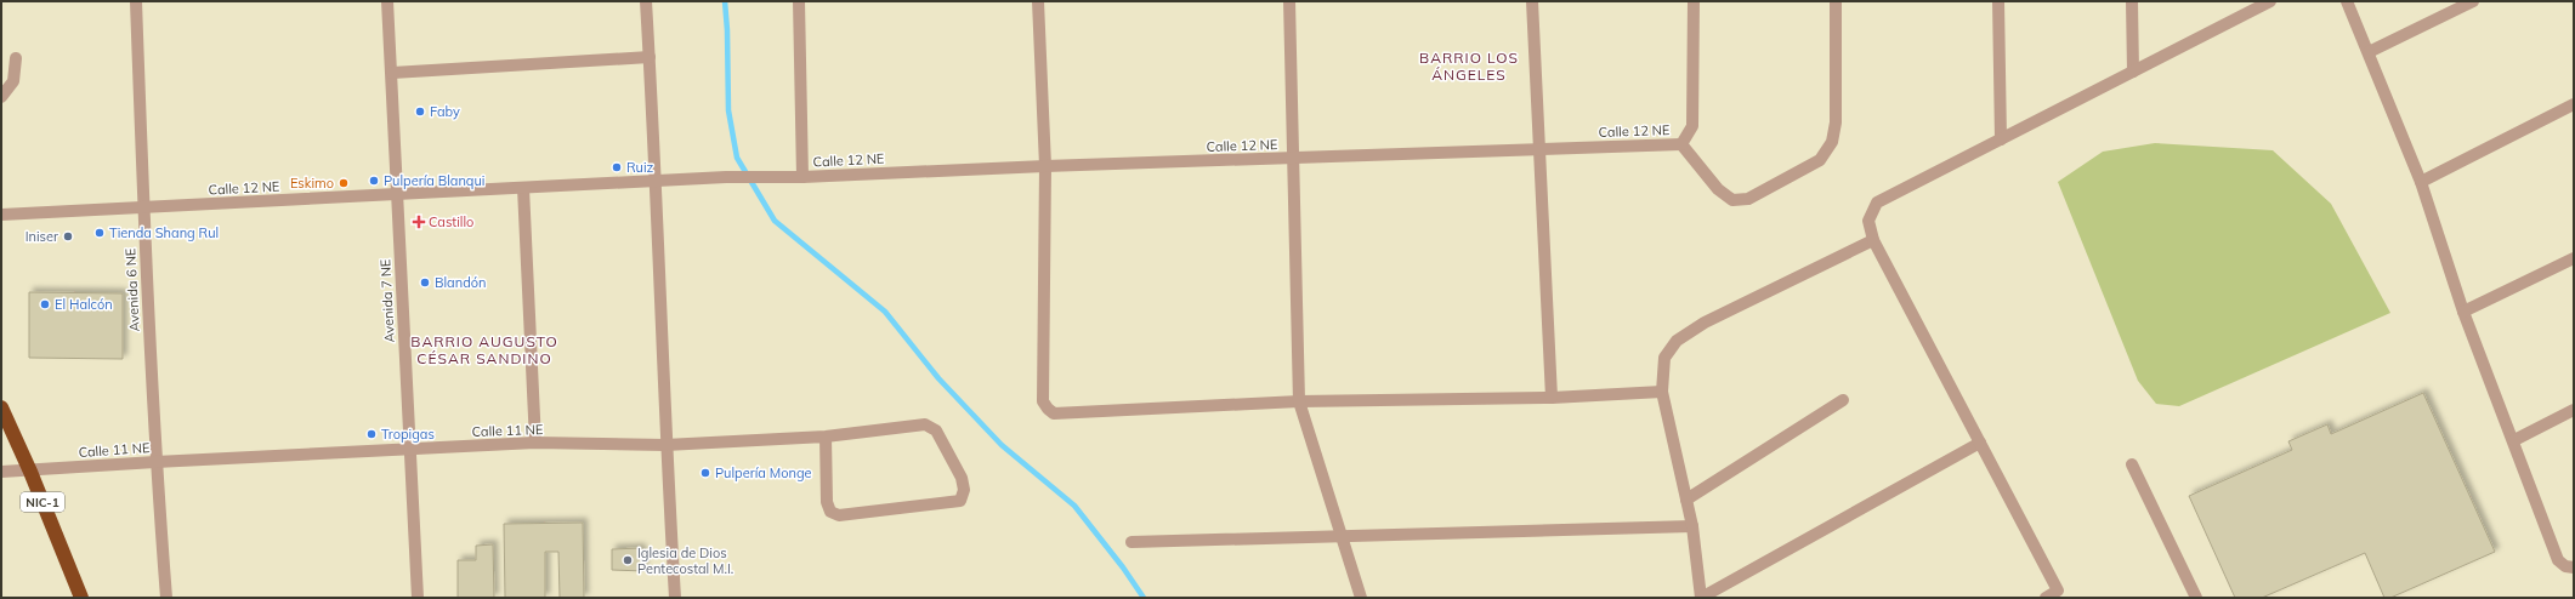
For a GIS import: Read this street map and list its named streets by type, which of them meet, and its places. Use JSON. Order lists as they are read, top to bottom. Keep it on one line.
{"streets":{"highway":["NIC-1"],"street":["Calle 12 NE","Avenida 6 NE","Avenida 7 NE","Calle 11 NE"]},"crossings":[["Calle 12 NE","Avenida 6 NE"],["Calle 12 NE","Avenida 7 NE"],["Avenida 6 NE","Calle 11 NE"],["Avenida 7 NE","Calle 11 NE"],["Calle 11 NE","NIC-1"]],"districts":["BARRIO LOS ÁNGELES","BARRIO AUGUSTO CÉSAR SANDINO"],"places":{"other":["Faby","Ruiz","Pulpería Blanqui","Eskimo","Tienda Shang Rul","Iniser","Blandón","El Halcón","Tropigas","Pulpería Monge","Iglesia de Dios Pentecostal M.I."],"health":["Castillo"]}}
